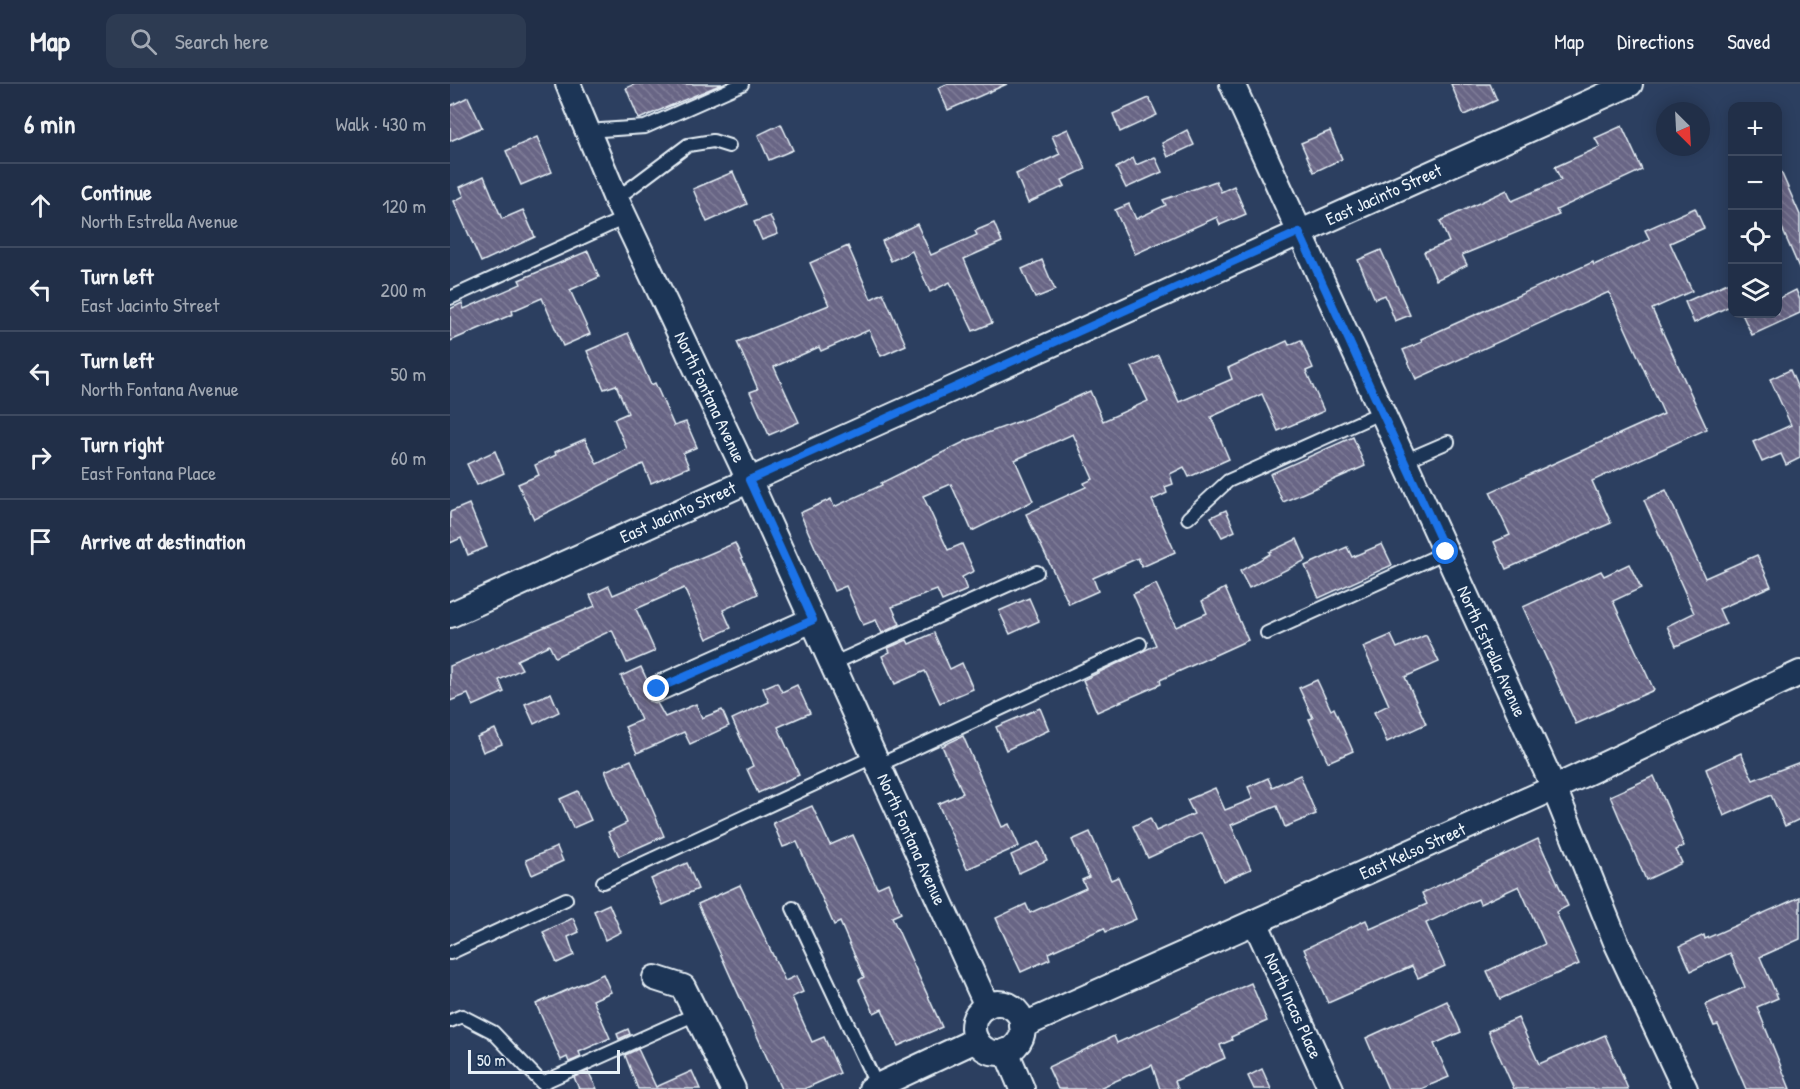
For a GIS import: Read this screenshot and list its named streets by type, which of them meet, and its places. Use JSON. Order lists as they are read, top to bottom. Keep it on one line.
{"streets":{"street":["East Jacinto Street","North Fontana Avenue","North Estrella Avenue","East Kelso Street","North Incas Place"]},"crossings":[["East Jacinto Street","North Fontana Avenue"],["East Jacinto Street","North Estrella Avenue"],["North Fontana Avenue","East Kelso Street"],["North Estrella Avenue","East Kelso Street"],["East Kelso Street","North Incas Place"]],"scale_bar":"50 m","north":"bottom right","page":{"header":"Map","search":"Search here","nav":["Map","Directions","Saved"],"heading":["6 min","Walk · 430 m"],"map_buttons":["+","−"],"list":[["Continue","North Estrella Avenue","120 m"],["Turn left","East Jacinto Street","200 m"],["Turn left","North Fontana Avenue","50 m"],["Turn right","East Fontana Place","60 m"],"Arrive at destination"],"scale":"50 m"}}
